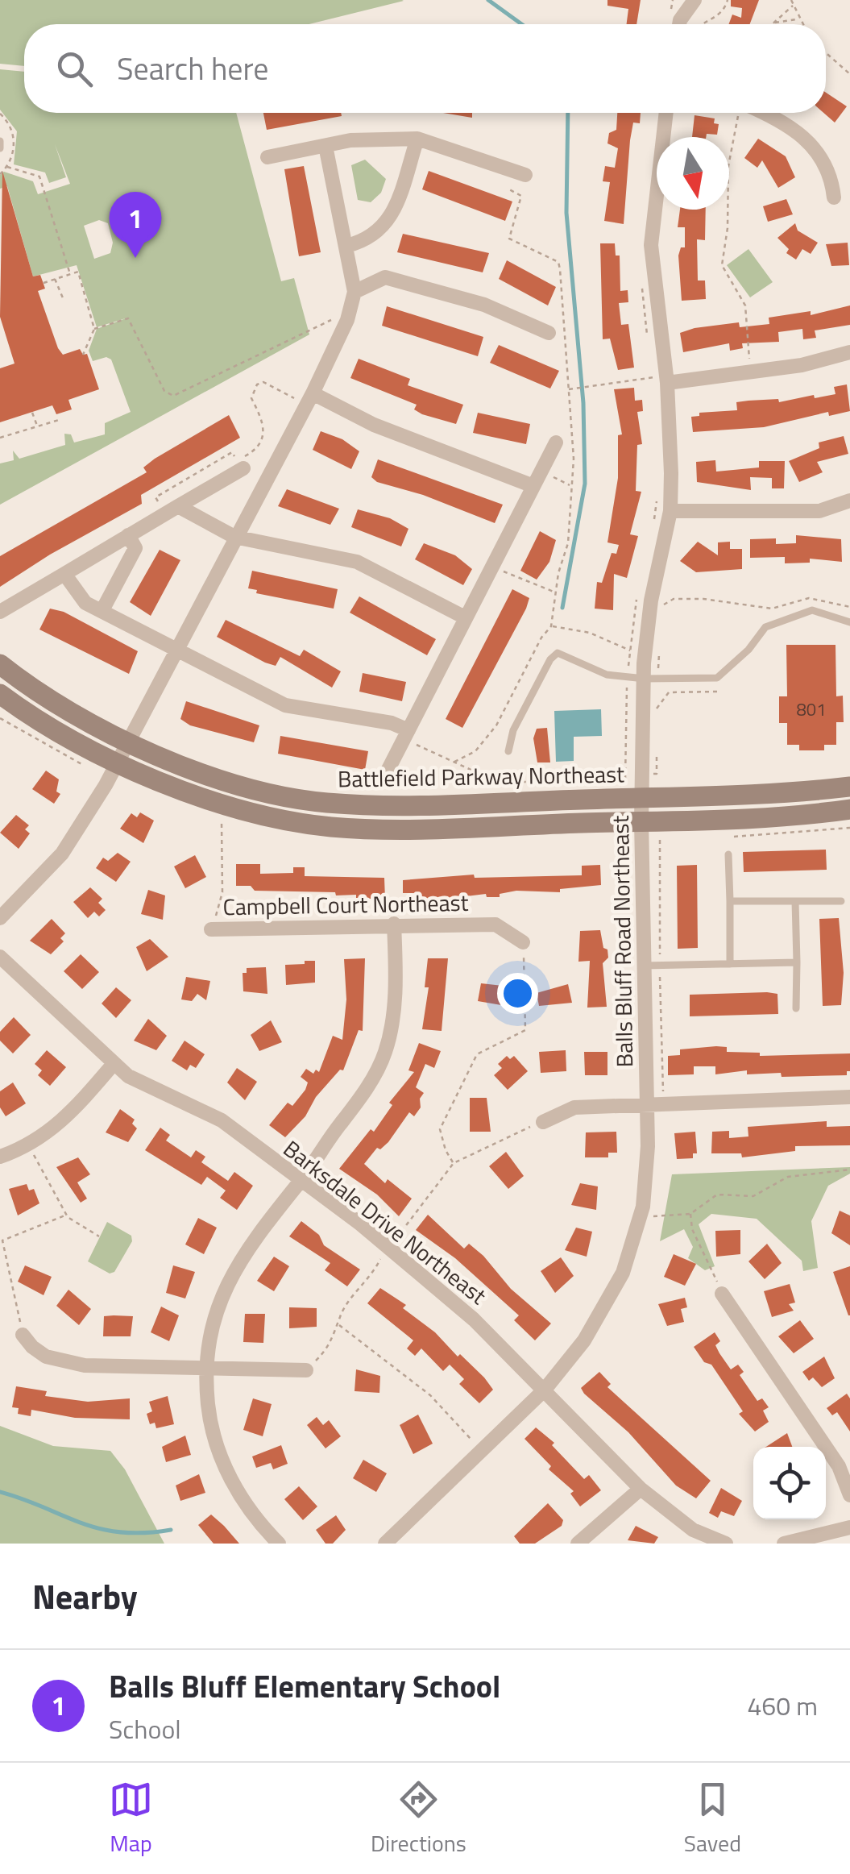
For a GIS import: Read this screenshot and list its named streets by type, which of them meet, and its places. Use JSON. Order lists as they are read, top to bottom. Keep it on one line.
{"streets":{"main road":["Battlefield Parkway Northeast"],"street":["Campbell Court Northeast","Balls Bluff Road Northeast","Barksdale Drive Northeast"]},"crossings":[["Battlefield Parkway Northeast","Balls Bluff Road Northeast"],["Balls Bluff Road Northeast","Barksdale Drive Northeast"]],"house_numbers":["801"],"north":"bottom","page":{"search":"Search here","pins":"1","heading":"Nearby","list":[{"mark":"1","name":"Balls Bluff Elementary School","note":"School","value":"460 m"}],"nav":["Map","Directions","Saved"]}}
